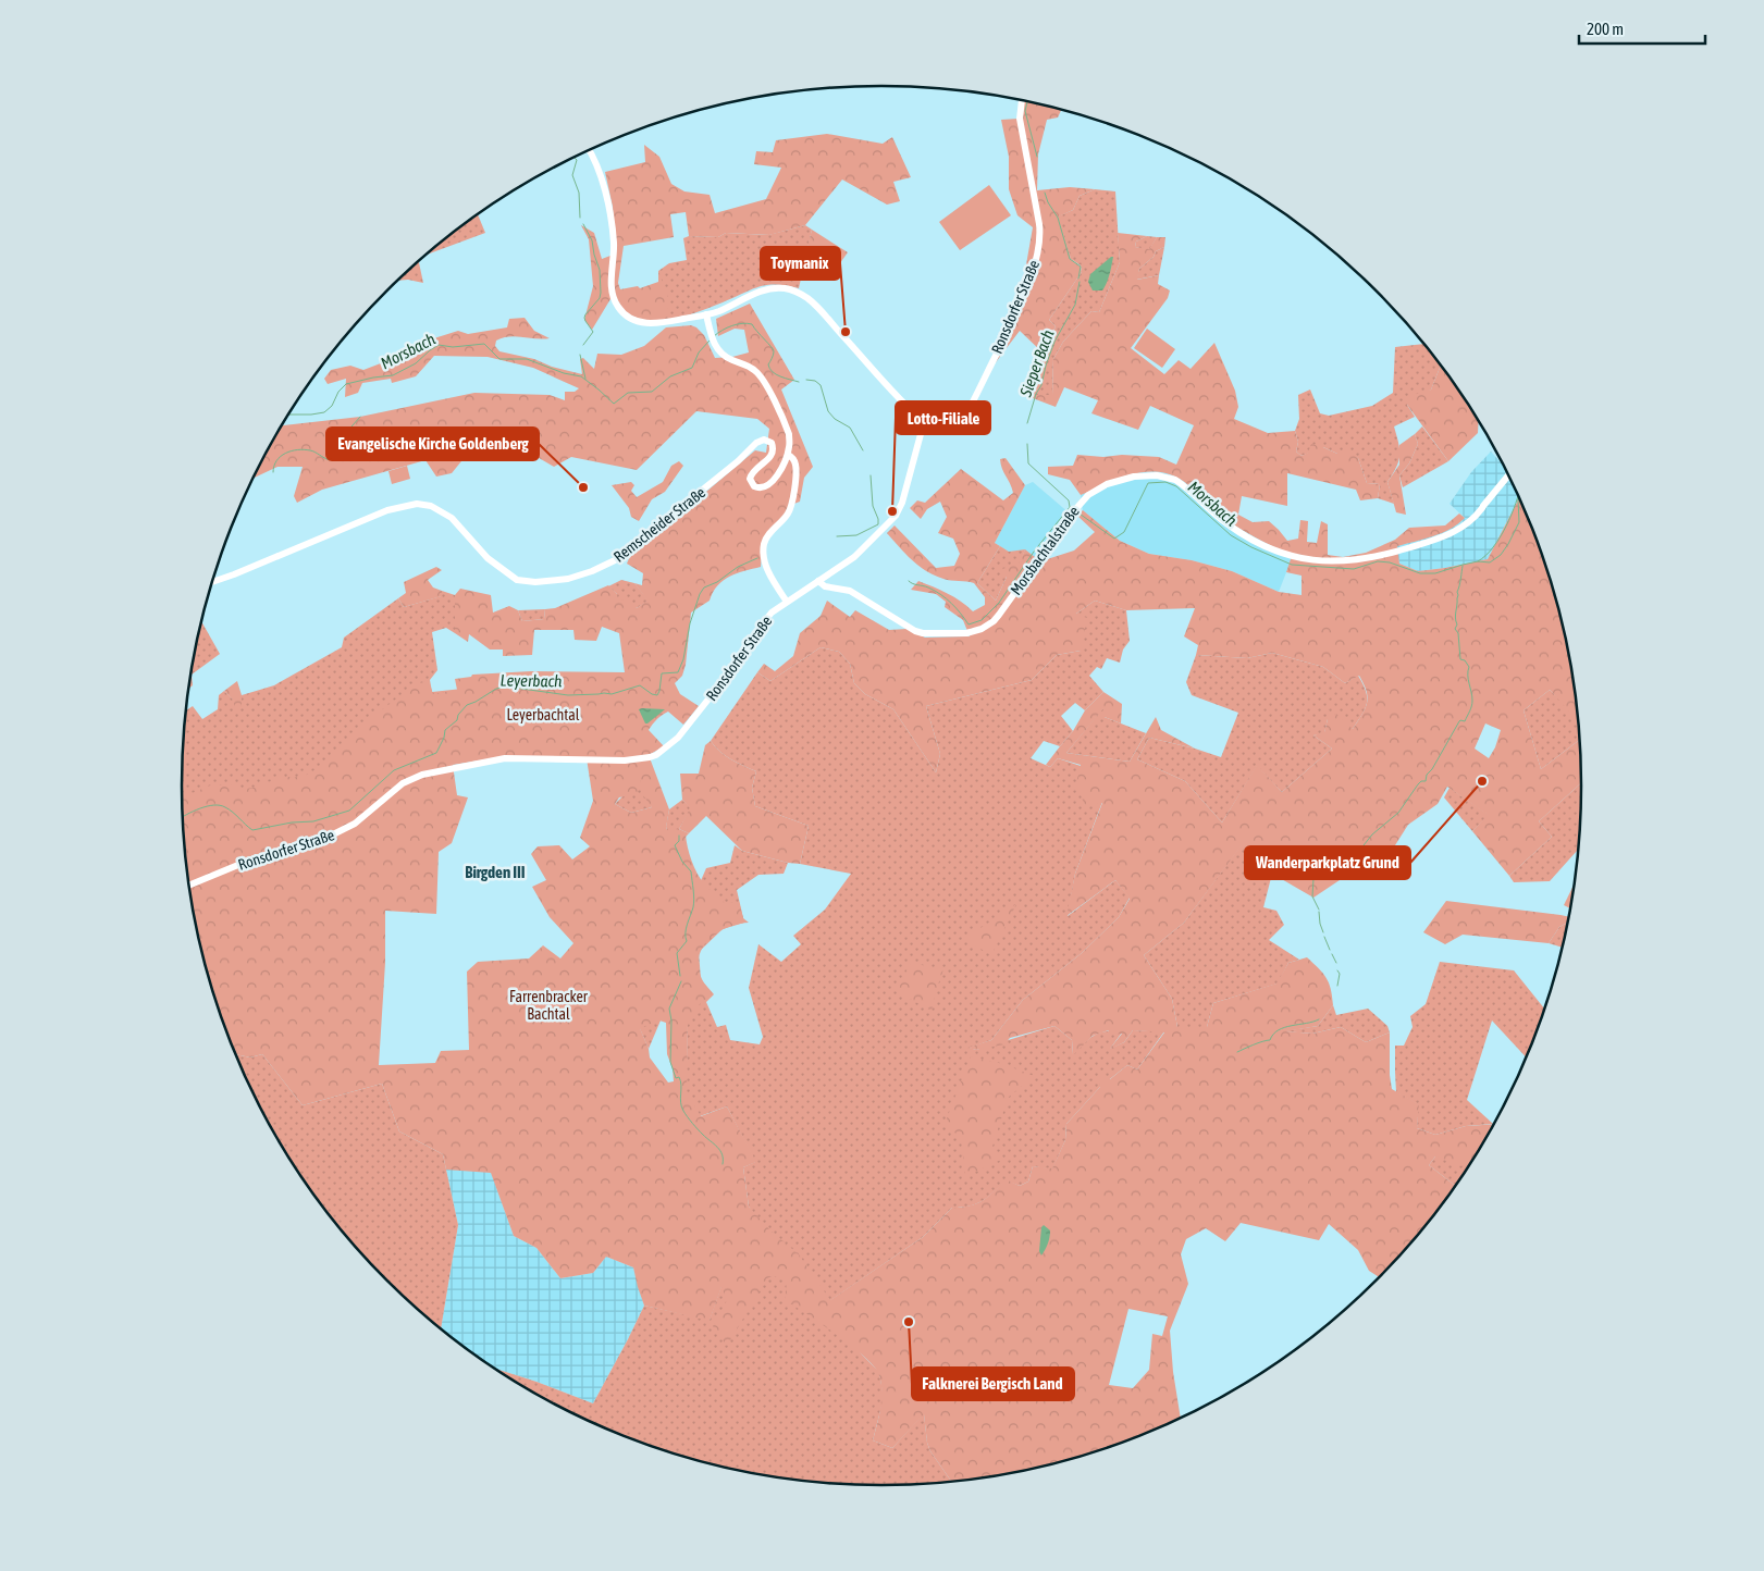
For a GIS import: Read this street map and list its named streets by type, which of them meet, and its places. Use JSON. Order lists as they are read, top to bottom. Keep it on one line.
{"streets":{"main road":["Ronsdorfer Straße","Remscheider Straße","Morsbachtalstraße"]},"crossings":[["Ronsdorfer Straße","Morsbachtalstraße"]],"districts":["Birgden III"],"water":["Morsbach","Sieper Bach","Leyerbach"],"parks":["Leyerbachtal","Farrenbracker Bachtal"],"places":["Toymanix","Evangelische Kirche Goldenberg","Lotto-Filiale","Wanderparkplatz Grund","Falknerei Bergisch Land"],"scale_bar":"200 m"}
